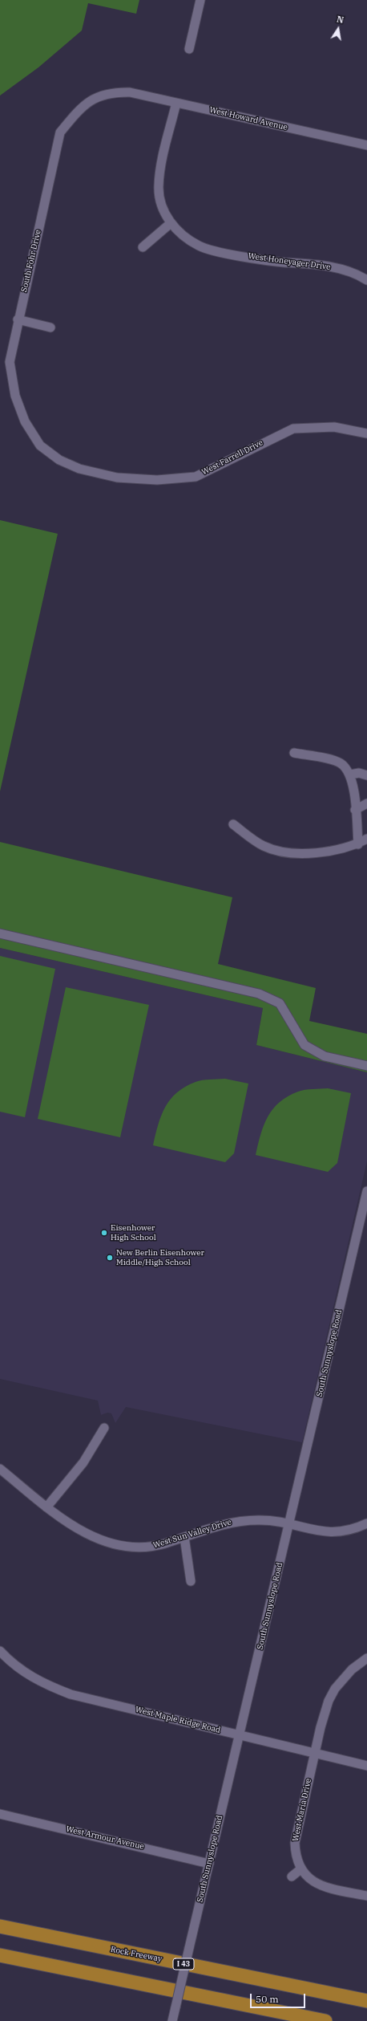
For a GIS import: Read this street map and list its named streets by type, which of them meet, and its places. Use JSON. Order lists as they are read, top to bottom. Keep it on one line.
{"streets":{"highway":["Rock Freeway","I 43"],"street":["West Howard Avenue","South Fohr Drive","West Honeyager Drive","West Farrell Drive","South Sunnyslope Road","West Sun Valley Drive","West Maple Ridge Road","West Maria Drive","West Armour Avenue"]},"crossings":[["West Howard Avenue","South Fohr Drive"],["West Howard Avenue","West Honeyager Drive"],["South Fohr Drive","West Farrell Drive"],["South Sunnyslope Road","West Sun Valley Drive"],["South Sunnyslope Road","West Maple Ridge Road"],["South Sunnyslope Road","West Armour Avenue"],["West Maple Ridge Road","West Maria Drive"]],"places":["Eisenhower High School","New Berlin Eisenhower Middle/High School"],"scale_bar":"50 m","north":"top"}
